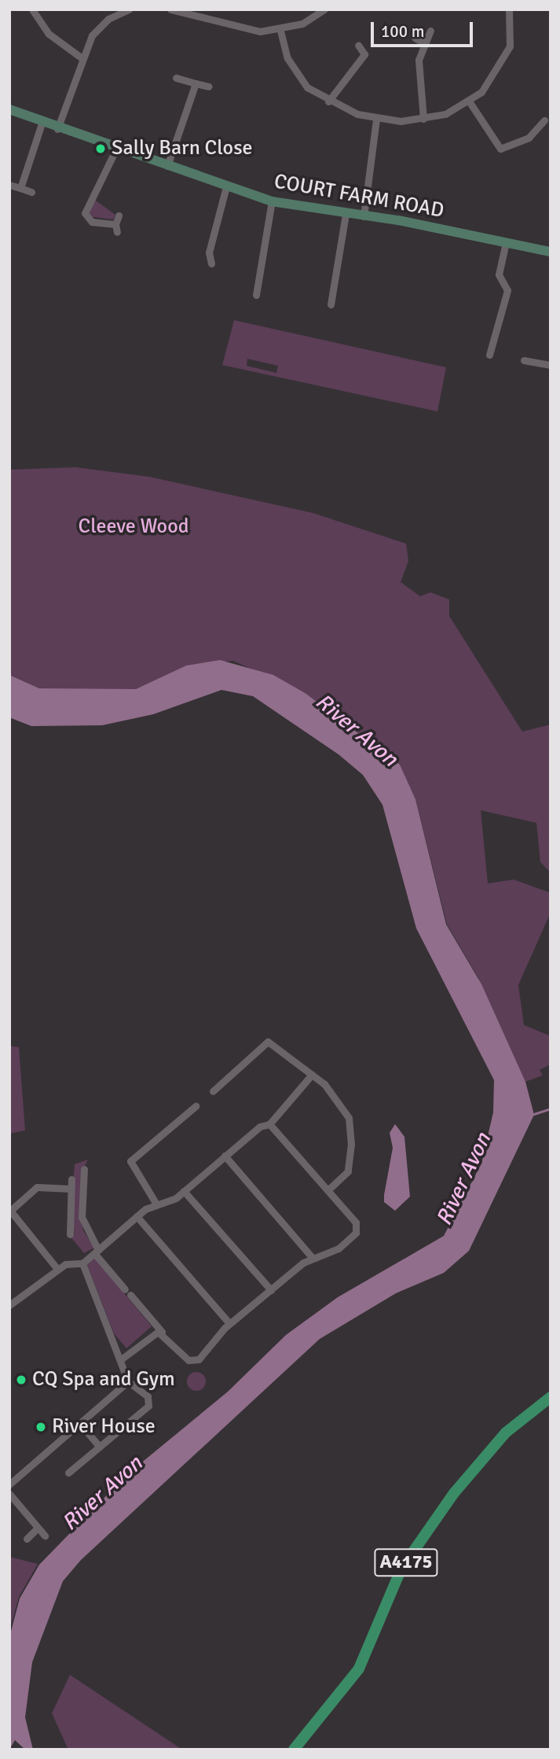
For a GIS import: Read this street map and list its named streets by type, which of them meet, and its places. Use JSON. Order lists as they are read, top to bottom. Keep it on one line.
{"streets":{"main road":["A4175"],"street":["COURT FARM ROAD"]},"water":["River Avon"],"parks":["Cleeve Wood"],"places":["Sally Barn Close","CQ Spa and Gym","River House"],"scale_bar":"100 m"}
